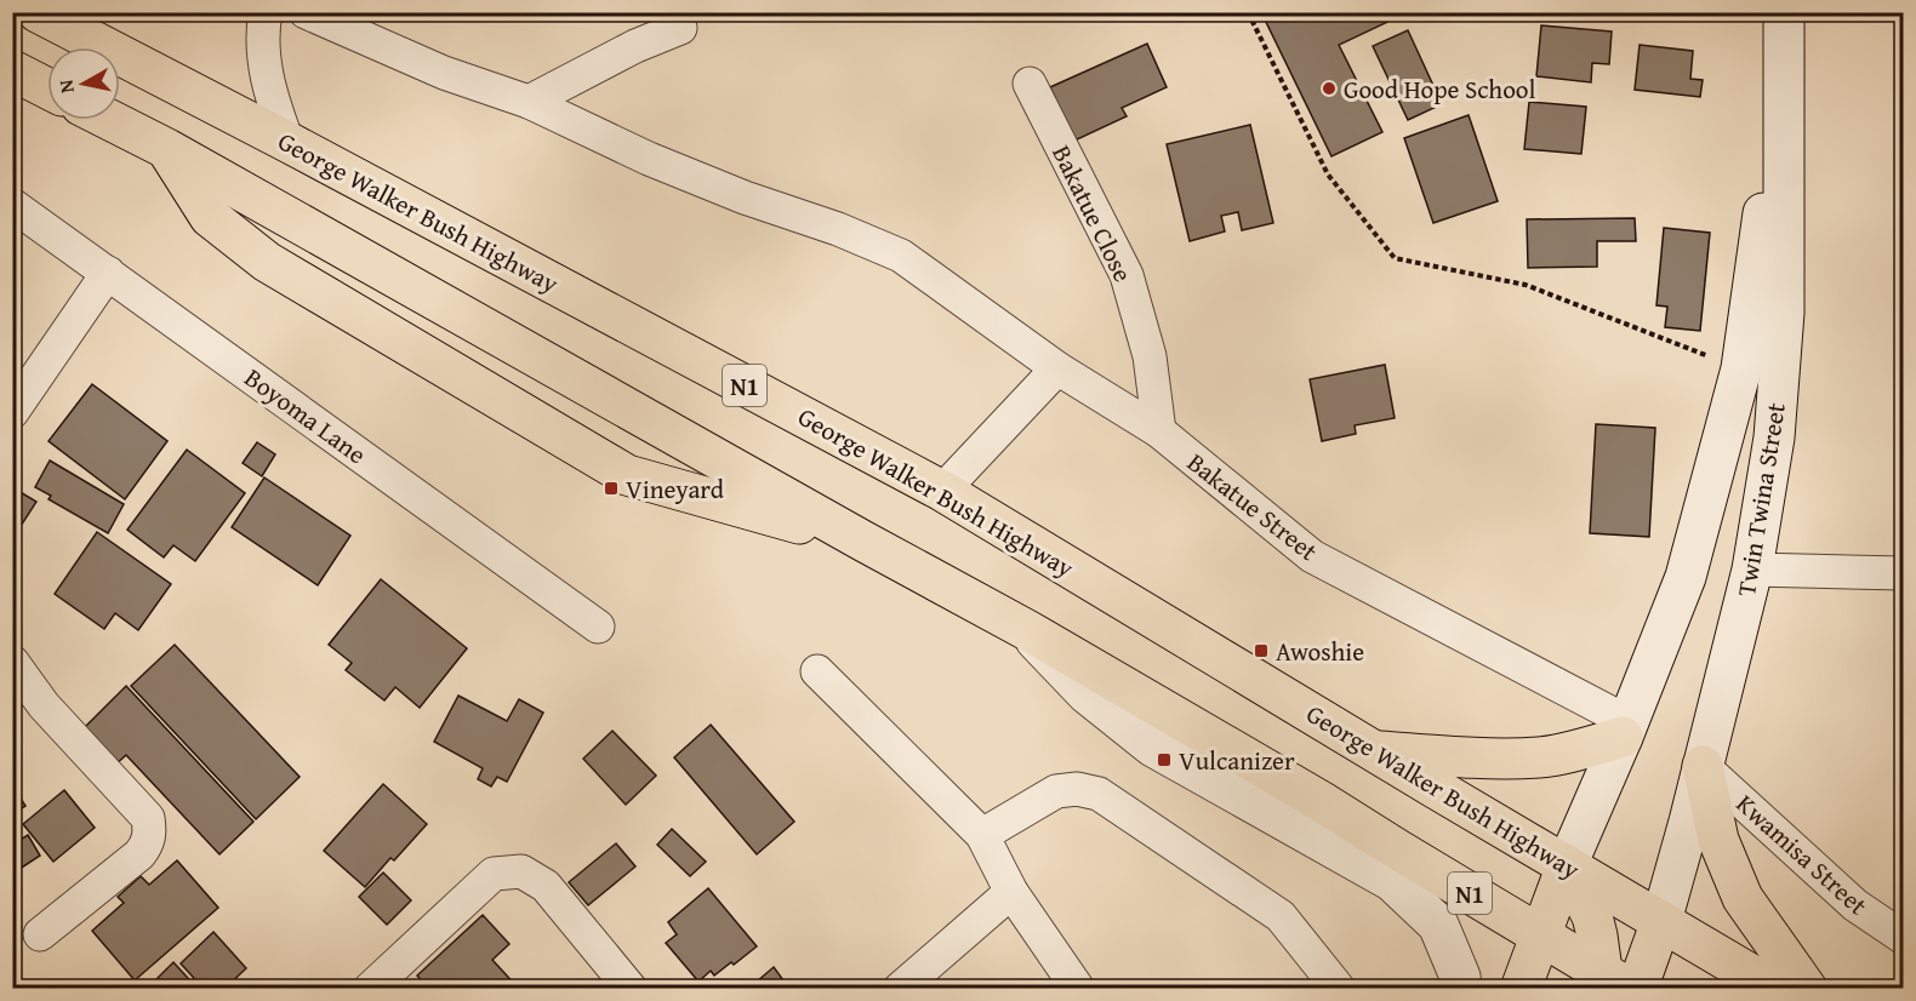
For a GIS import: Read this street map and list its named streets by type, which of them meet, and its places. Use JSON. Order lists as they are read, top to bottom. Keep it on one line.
{"streets":{"main road":["George Walker Bush Highway","N1","Twin Twina Street"],"street":["Bakatue Close","Boyoma Lane","Bakatue Street","Kwamisa Street"]},"crossings":[["George Walker Bush Highway","Twin Twina Street"],["Bakatue Close","Bakatue Street"],["Twin Twina Street","Bakatue Street"],["Twin Twina Street","Kwamisa Street"]],"places":{"other":["Good Hope School"],"transit":["Vineyard","Awoshie","Vulcanizer"]},"north":"left"}
